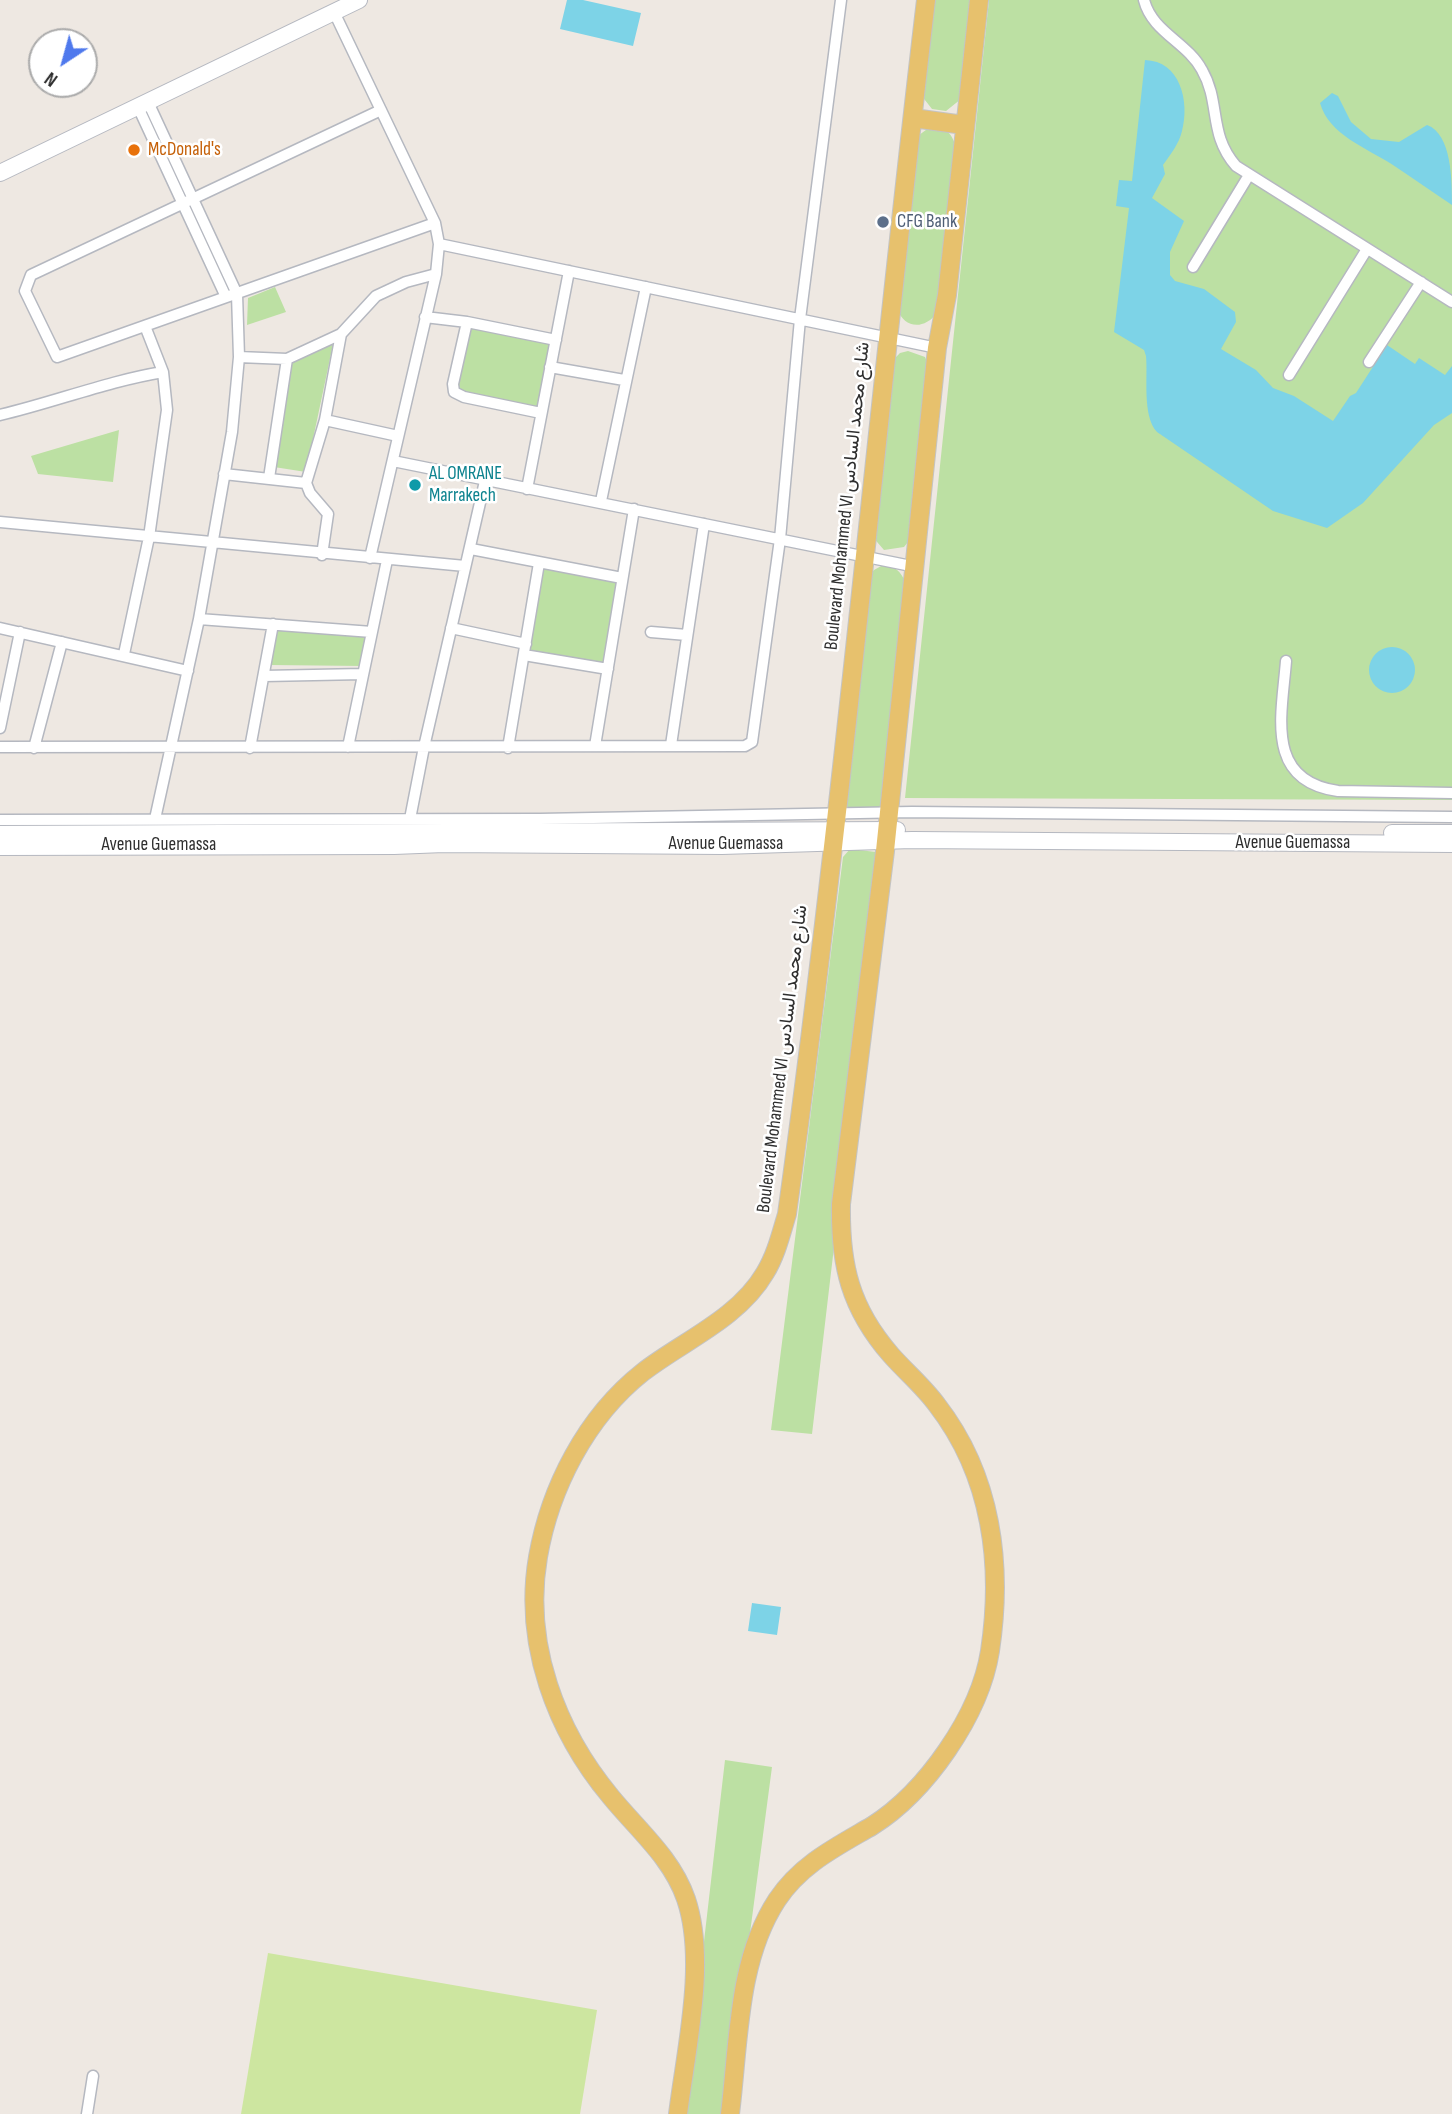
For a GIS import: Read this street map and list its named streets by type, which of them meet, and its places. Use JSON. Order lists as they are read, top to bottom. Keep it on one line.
{"streets":{"main road":["Boulevard Mohammed VI شارع محمد السادس","Avenue Guemassa"]},"crossings":[["Boulevard Mohammed VI شارع محمد السادس","Avenue Guemassa"]],"places":["McDonald's","CFG Bank","AL OMRANE Marrakech"],"north":"bottom left"}
